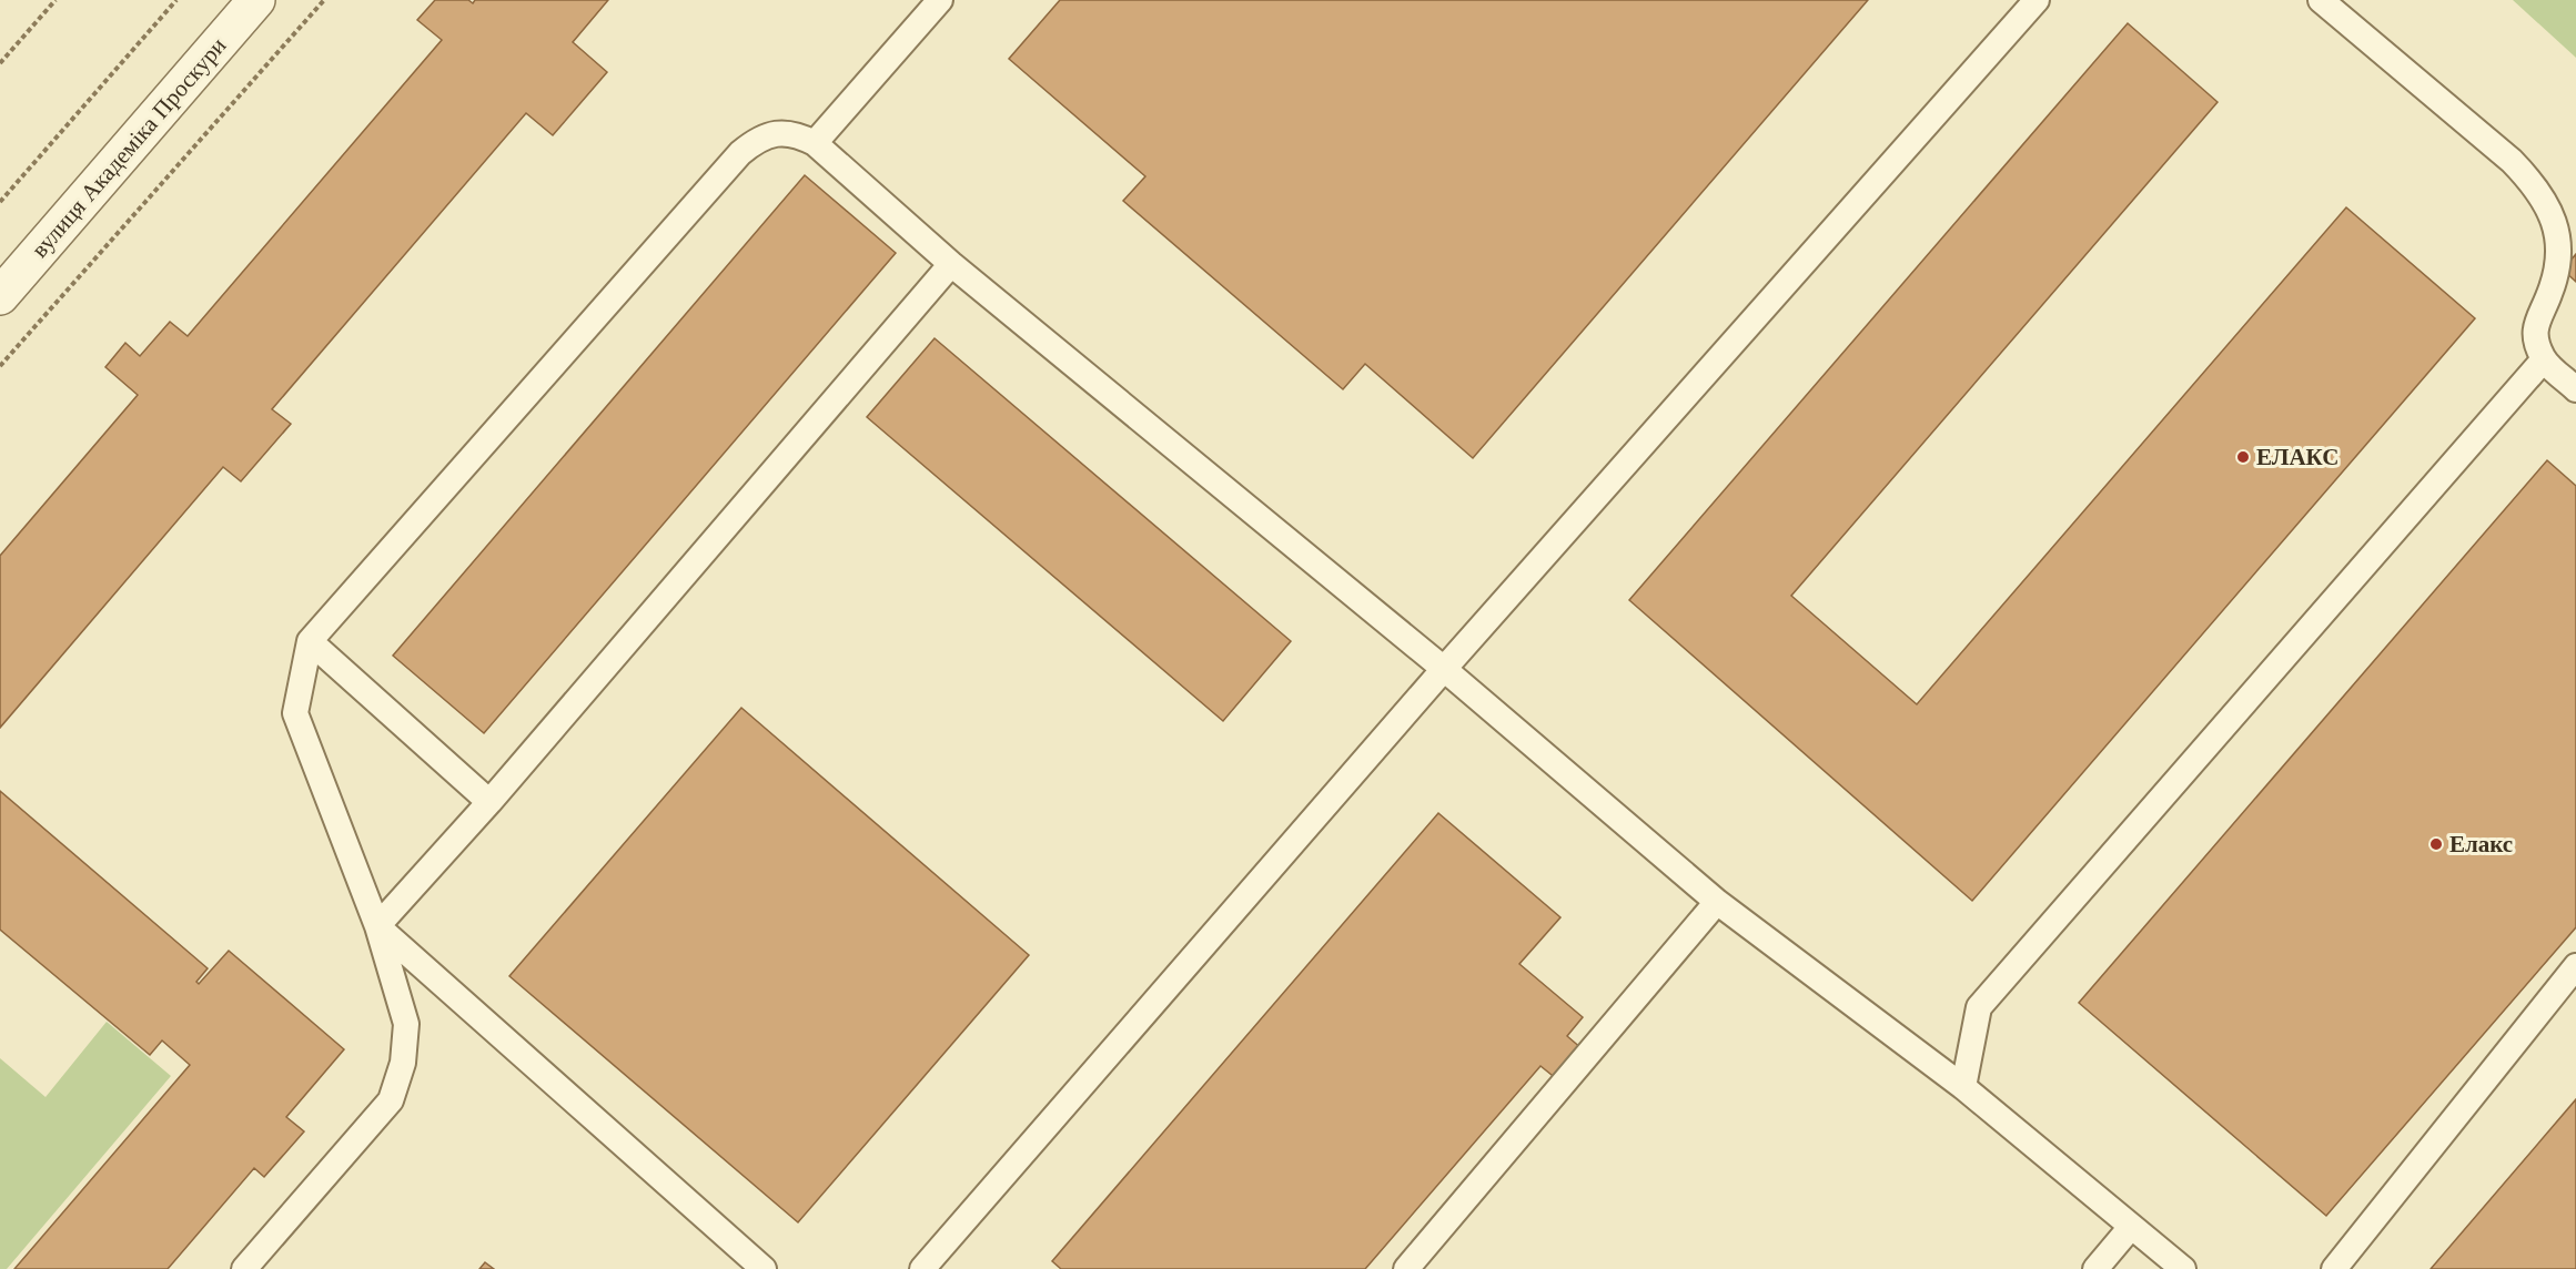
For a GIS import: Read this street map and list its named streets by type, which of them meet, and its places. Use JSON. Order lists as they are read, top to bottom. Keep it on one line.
{"streets":{"street":["вулиця Академіка Проскури"]},"places":["ЕЛАКС","Елакс"]}
